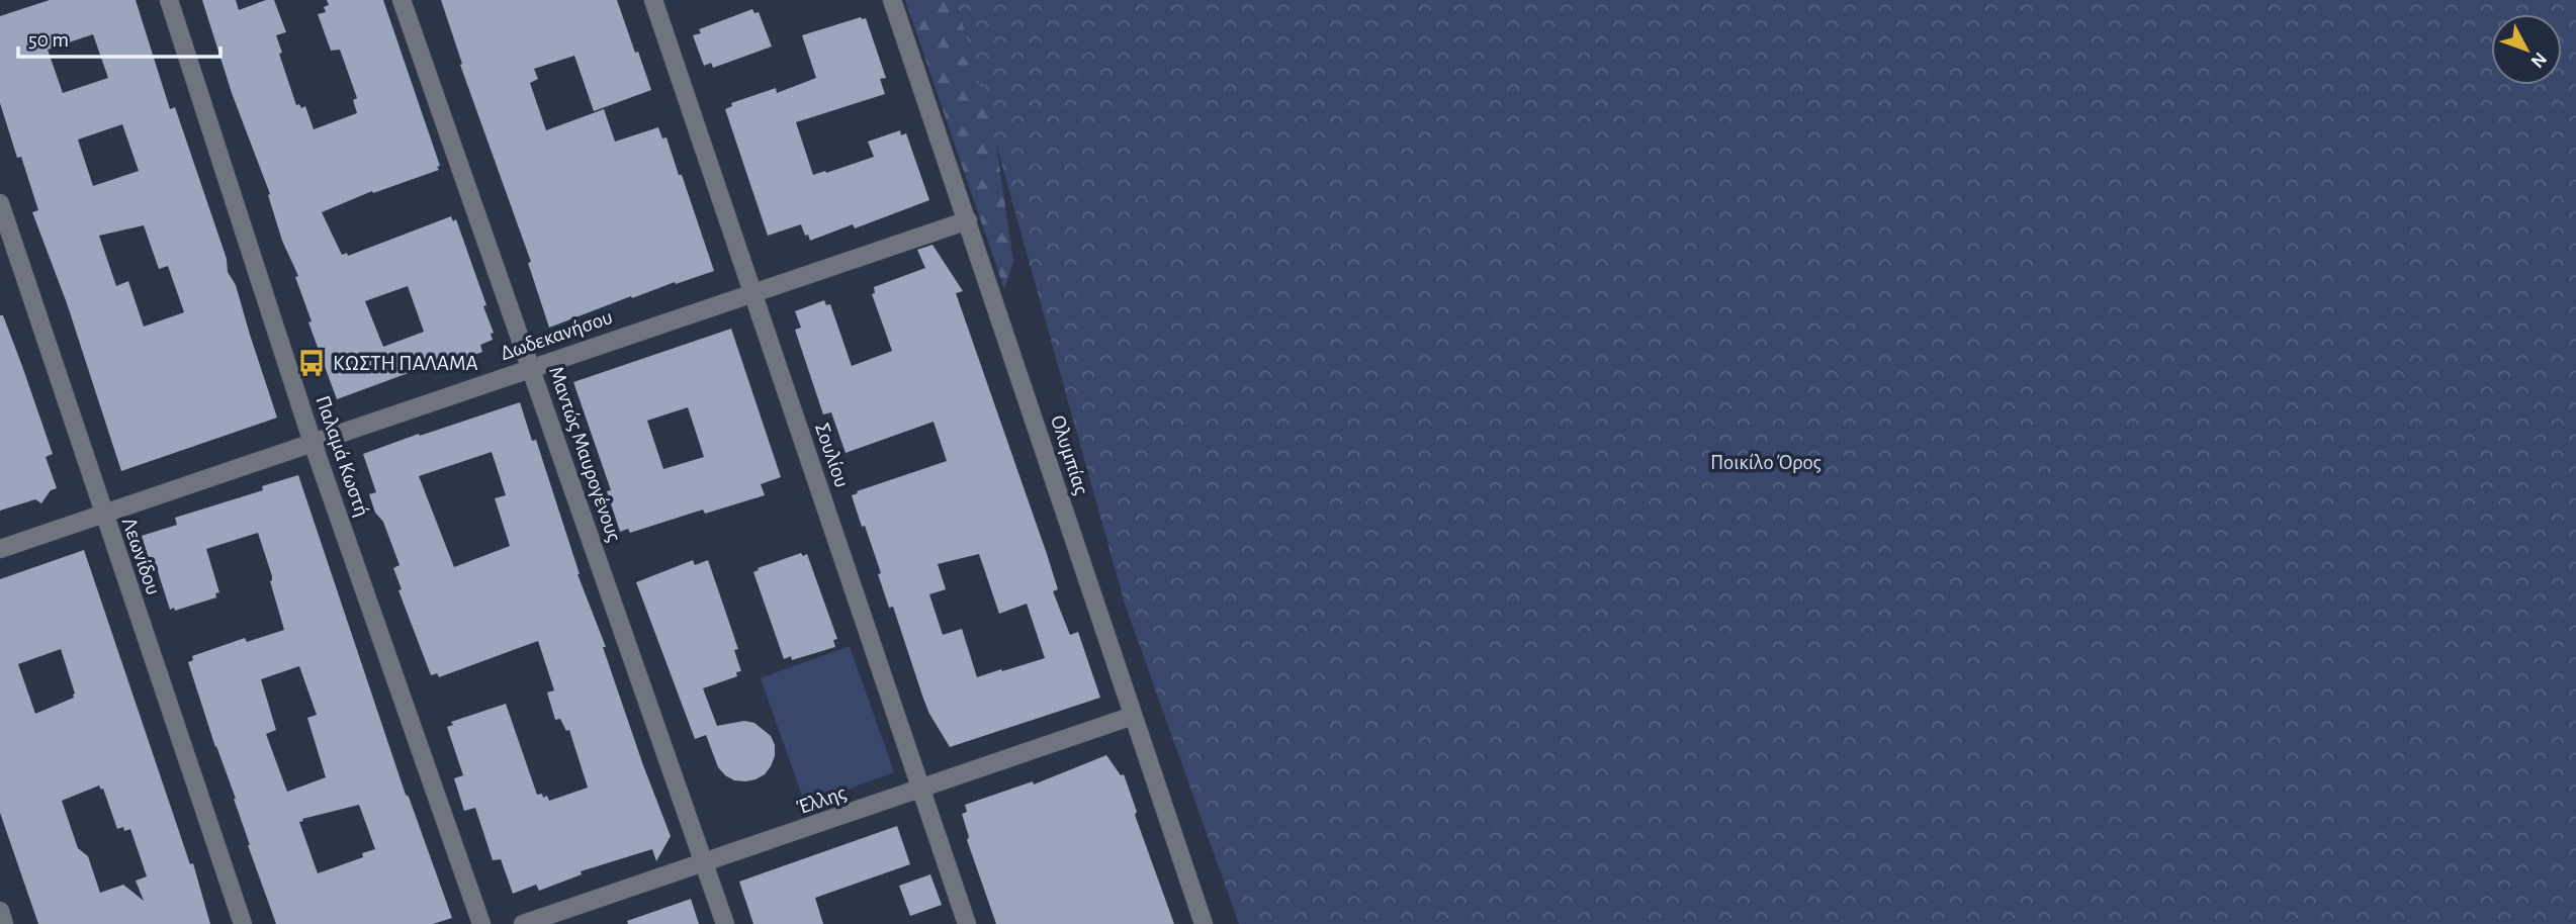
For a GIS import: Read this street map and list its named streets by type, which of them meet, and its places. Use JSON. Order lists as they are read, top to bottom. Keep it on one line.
{"streets":{"street":["Δωδεκανήσου","Μαντώς Μαυρογένους","Σουλίου","Ολυμπίας","Παλαμά Κωστή","Λεωνίδου","Έλλης"]},"crossings":[["Δωδεκανήσου","Μαντώς Μαυρογένους"],["Δωδεκανήσου","Σουλίου"],["Δωδεκανήσου","Ολυμπίας"],["Δωδεκανήσου","Παλαμά Κωστή"],["Δωδεκανήσου","Λεωνίδου"],["Μαντώς Μαυρογένους","Έλλης"],["Σουλίου","Έλλης"],["Ολυμπίας","Έλλης"]],"parks":["Ποικίλο Όρος"],"places":{"bus stop":["ΚΩΣΤΗ ΠΑΛΑΜΑ"]},"scale_bar":"50 m","north":"bottom right"}
